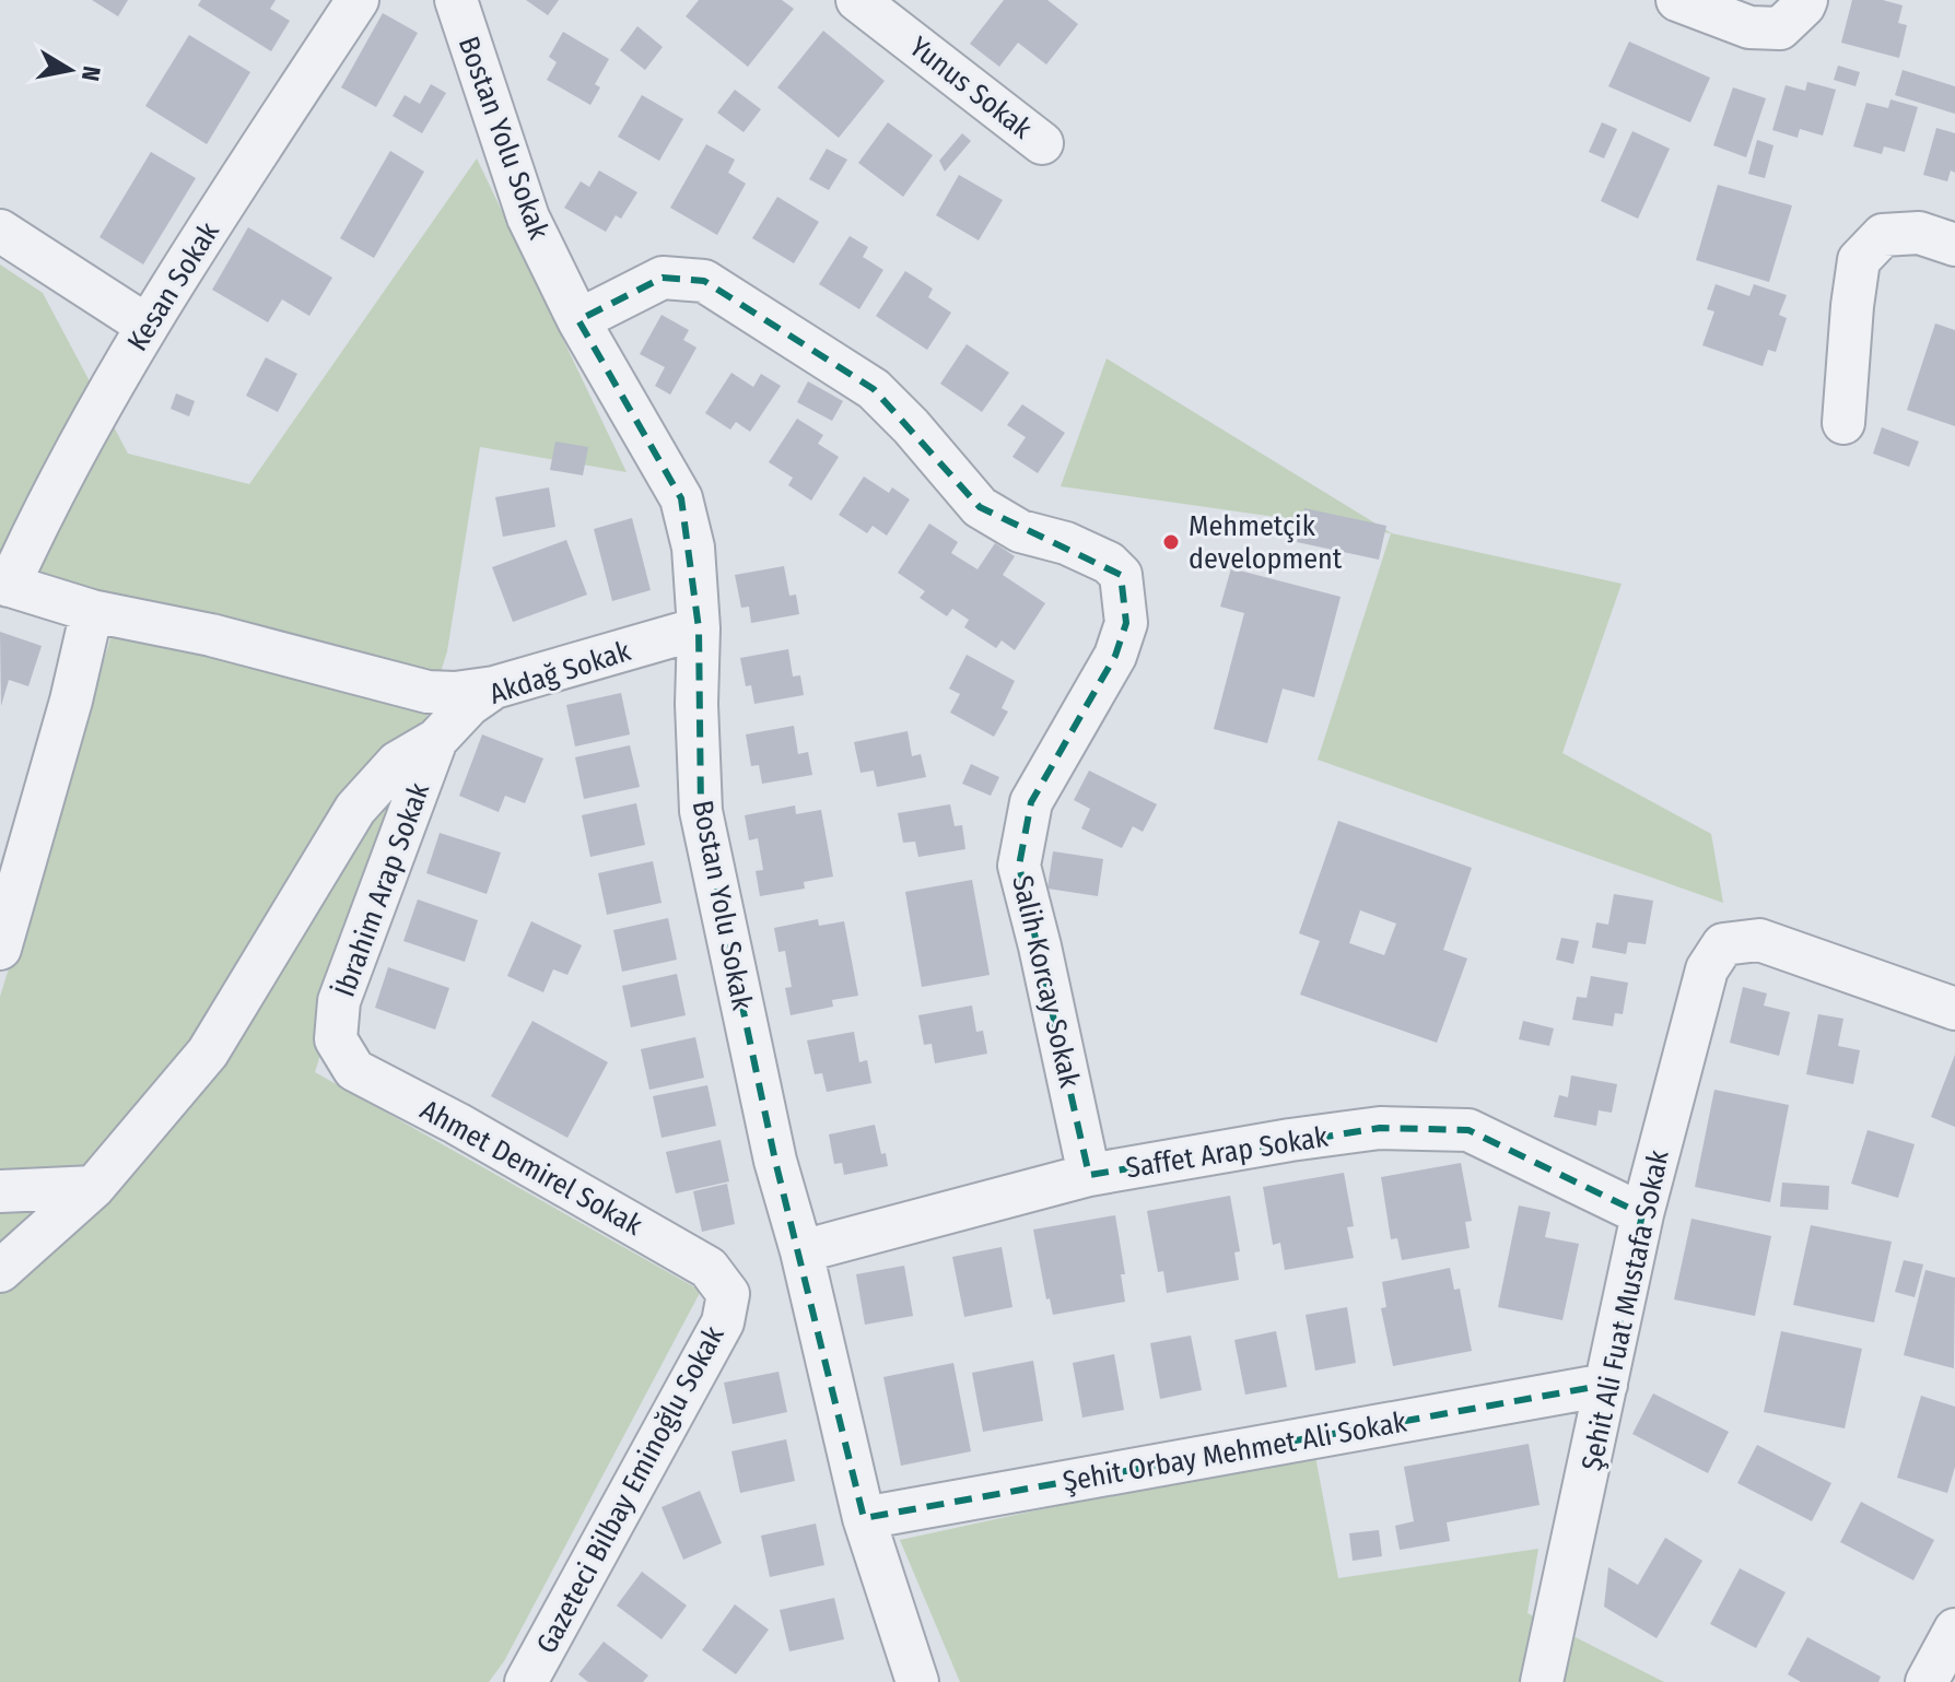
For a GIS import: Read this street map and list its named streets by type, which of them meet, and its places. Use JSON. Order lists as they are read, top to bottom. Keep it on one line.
{"streets":{"street":["Yunus Sokak","Bostan Yolu Sokak","Kesan Sokak","Akdağ Sokak","İbrahim Arap Sokak","Salih Korcay Sokak","Saffet Arap Sokak","Ahmet Demirel Sokak","Şehit Ali Fuat Mustafa Sokak","Şehit Orbay Mehmet Ali Sokak","Gazeteci Bilbay Eminoğlu Sokak"]},"crossings":[["Bostan Yolu Sokak","Akdağ Sokak"],["Bostan Yolu Sokak","Salih Korcay Sokak"],["Bostan Yolu Sokak","Saffet Arap Sokak"],["Bostan Yolu Sokak","Şehit Orbay Mehmet Ali Sokak"],["Akdağ Sokak","İbrahim Arap Sokak"],["İbrahim Arap Sokak","Ahmet Demirel Sokak"],["Salih Korcay Sokak","Saffet Arap Sokak"],["Saffet Arap Sokak","Şehit Ali Fuat Mustafa Sokak"],["Ahmet Demirel Sokak","Gazeteci Bilbay Eminoğlu Sokak"],["Şehit Ali Fuat Mustafa Sokak","Şehit Orbay Mehmet Ali Sokak"]],"places":["Mehmetçik development"],"north":"right"}
